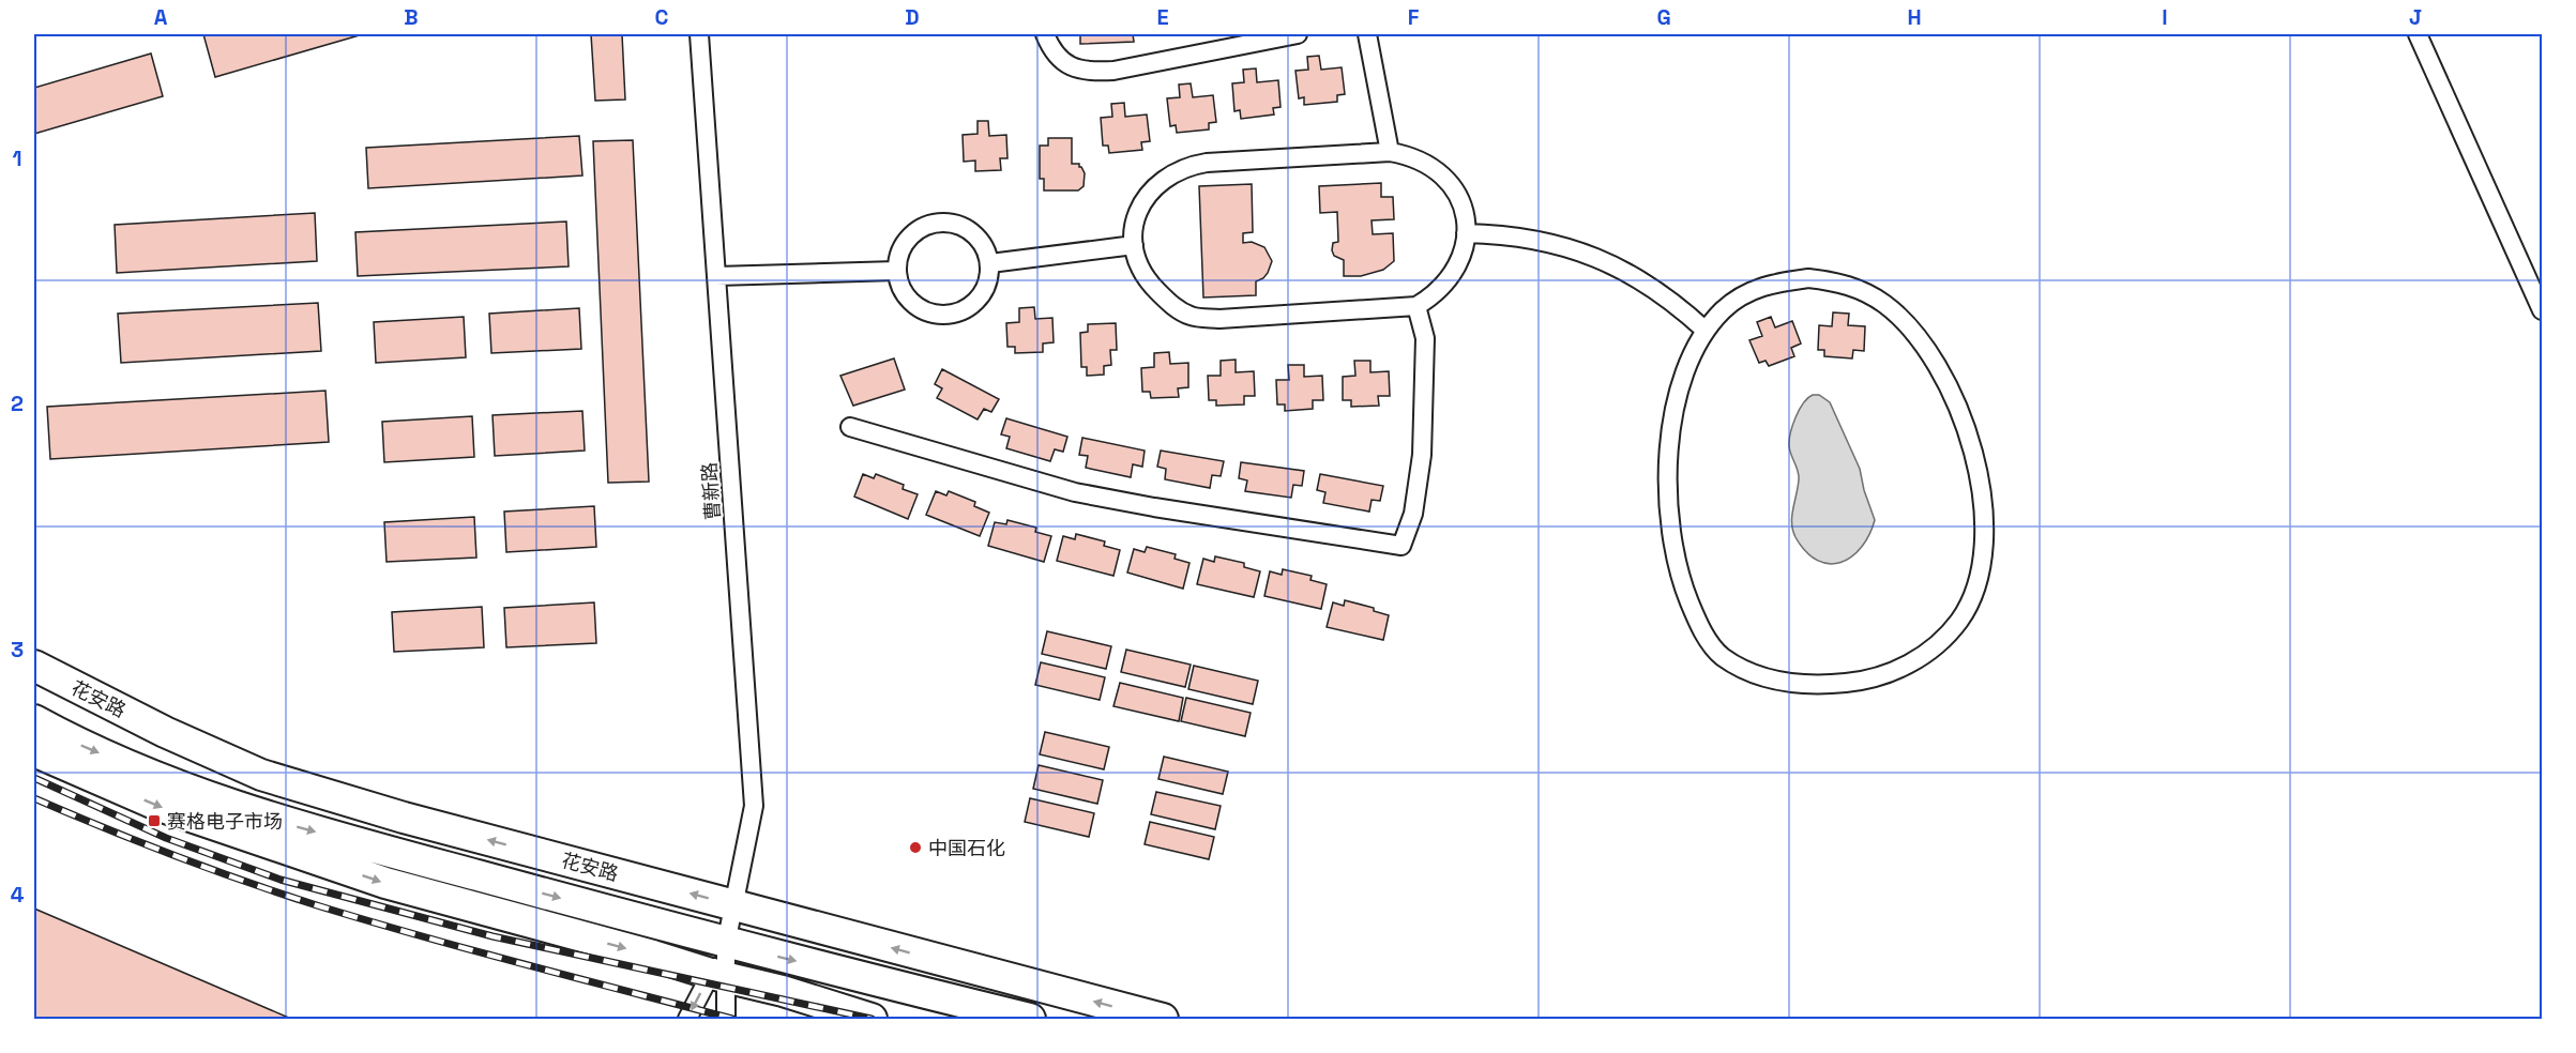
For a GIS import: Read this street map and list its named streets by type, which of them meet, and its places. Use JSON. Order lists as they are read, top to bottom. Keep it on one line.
{"streets":{"highway":["花安路"],"street":["曹新路"]},"crossings":[["曹新路","花安路"]],"places":{"transit":["赛格电子市场"],"other":["中国石化"]},"grid":{"columns":["A","B","C","D","E","F","G","H","I","J"],"rows":["1","2","3","4"]}}
